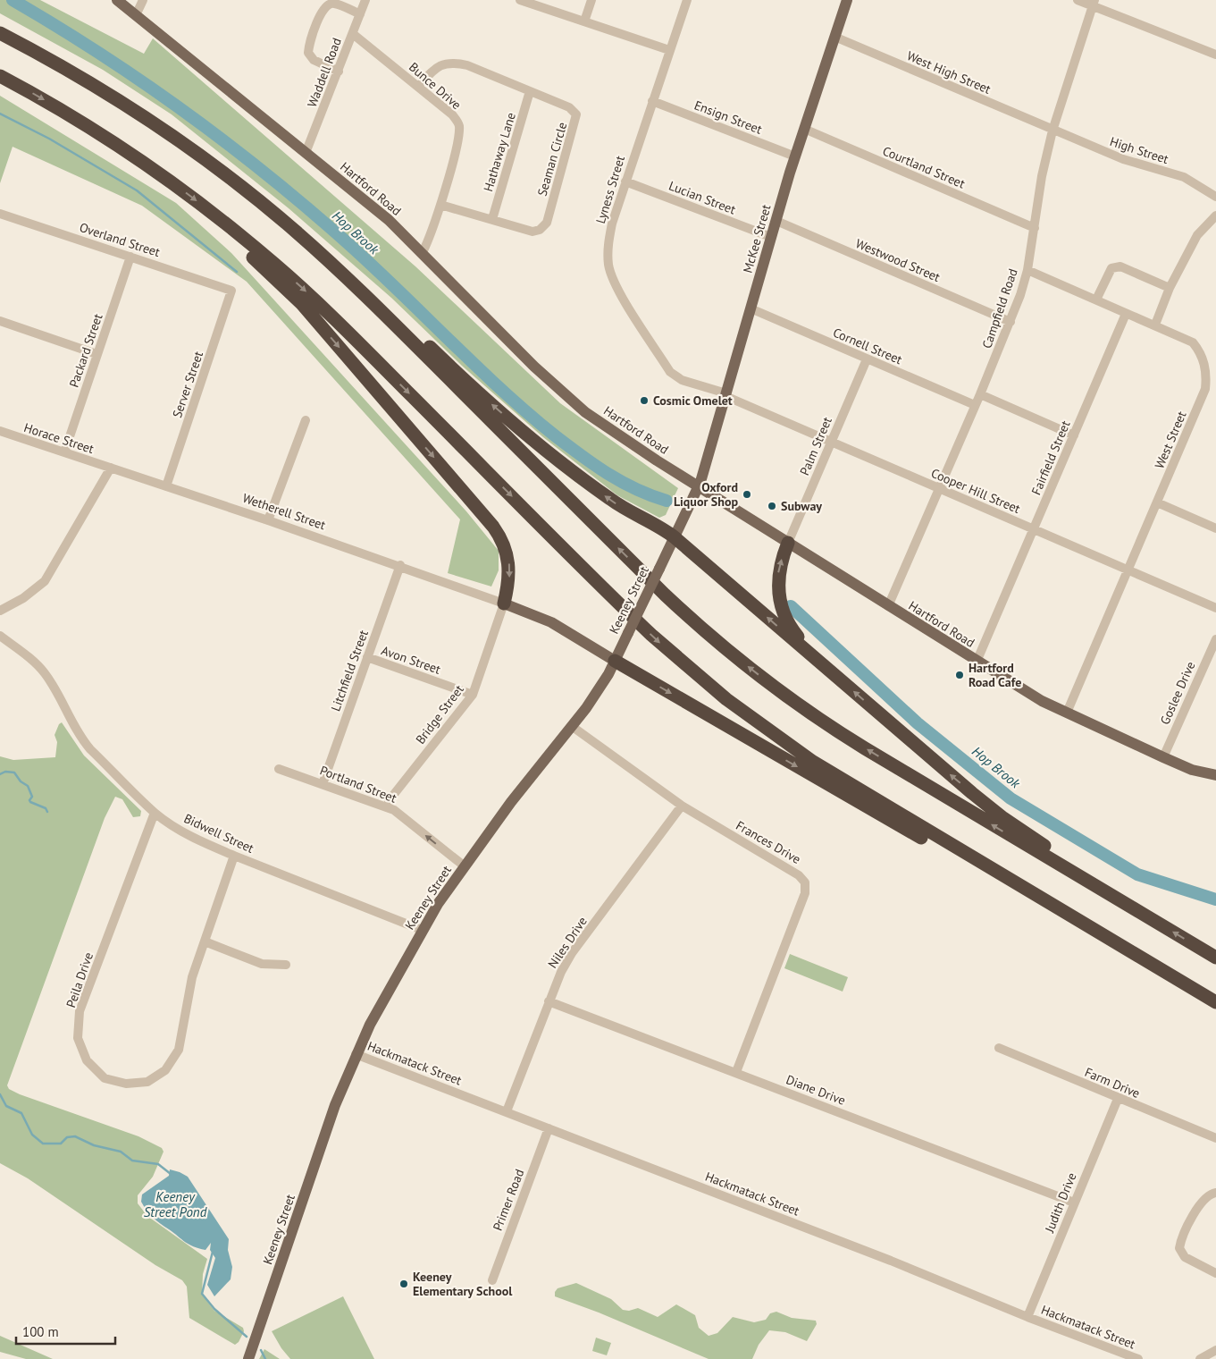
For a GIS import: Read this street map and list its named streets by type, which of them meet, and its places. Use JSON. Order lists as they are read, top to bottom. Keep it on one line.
{"streets":{"main road":["Hartford Road","McKee Street","Wetherell Street","Keeney Street"],"street":["Waddell Road","West High Street","Bunce Drive","Ensign Street","High Street","Hathaway Lane","Seaman Circle","Courtland Street","Lyness Street","Lucian Street","Overland Street","Westwood Street","Campfield Road","Cornell Street","Packard Street","Server Street","Horace Street","West Street","Palm Street","Fairfield Street","Cooper Hill Street","Avon Street","Litchfield Street","Goslee Drive","Bridge Street","Portland Street","Bidwell Street","Frances Drive","Niles Drive","Peila Drive","Hackmatack Street","Farm Drive","Diane Drive","Primer Road","Judith Drive"]},"crossings":[["Waddell Road","Bunce Drive"],["Waddell Road","Hartford Road"],["West High Street","High Street"],["West High Street","McKee Street"],["West High Street","Campfield Road"],["Bunce Drive","Seaman Circle"],["Bunce Drive","Hartford Road"],["Ensign Street","Lyness Street"],["Ensign Street","McKee Street"],["High Street","Campfield Road"],["Hathaway Lane","Seaman Circle"],["Courtland Street","McKee Street"],["Courtland Street","Campfield Road"],["Hartford Road","McKee Street"],["Hartford Road","Campfield Road"],["Hartford Road","West Street"],["Hartford Road","Palm Street"],["Hartford Road","Fairfield Street"],["Hartford Road","Keeney Street"],["Hartford Road","Goslee Drive"],["Lyness Street","Lucian Street"],["Lyness Street","McKee Street"],["Lyness Street","Cooper Hill Street"],["Lucian Street","McKee Street"],["McKee Street","Westwood Street"],["McKee Street","Cornell Street"],["McKee Street","Cooper Hill Street"],["McKee Street","Keeney Street"],["Overland Street","Packard Street"],["Overland Street","Server Street"],["Westwood Street","Campfield Road"],["Campfield Road","Cornell Street"],["Campfield Road","West Street"],["Campfield Road","Cooper Hill Street"],["Cornell Street","Palm Street"],["Packard Street","Horace Street"],["Server Street","Wetherell Street"],["Horace Street","Wetherell Street"],["West Street","Fairfield Street"],["West Street","Cooper Hill Street"],["Palm Street","Cooper Hill Street"],["Fairfield Street","Cooper Hill Street"],["Wetherell Street","Keeney Street"],["Wetherell Street","Litchfield Street"],["Wetherell Street","Bridge Street"],["Keeney Street","Portland Street"],["Keeney Street","Bidwell Street"],["Keeney Street","Frances Drive"],["Keeney Street","Hackmatack Street"],["Avon Street","Litchfield Street"],["Avon Street","Bridge Street"],["Litchfield Street","Portland Street"],["Bridge Street","Portland Street"],["Bidwell Street","Peila Drive"],["Frances Drive","Niles Drive"],["Frances Drive","Diane Drive"],["Niles Drive","Hackmatack Street"],["Niles Drive","Diane Drive"],["Hackmatack Street","Primer Road"],["Hackmatack Street","Judith Drive"],["Farm Drive","Judith Drive"],["Diane Drive","Judith Drive"]],"one_way":["Portland Street"],"water":["Hop Brook","Keeney Street Pond"],"places":["Cosmic Omelet","Oxford Liquor Shop","Subway","Hartford Road Cafe","Keeney Elementary School"],"scale_bar":"100 m"}
